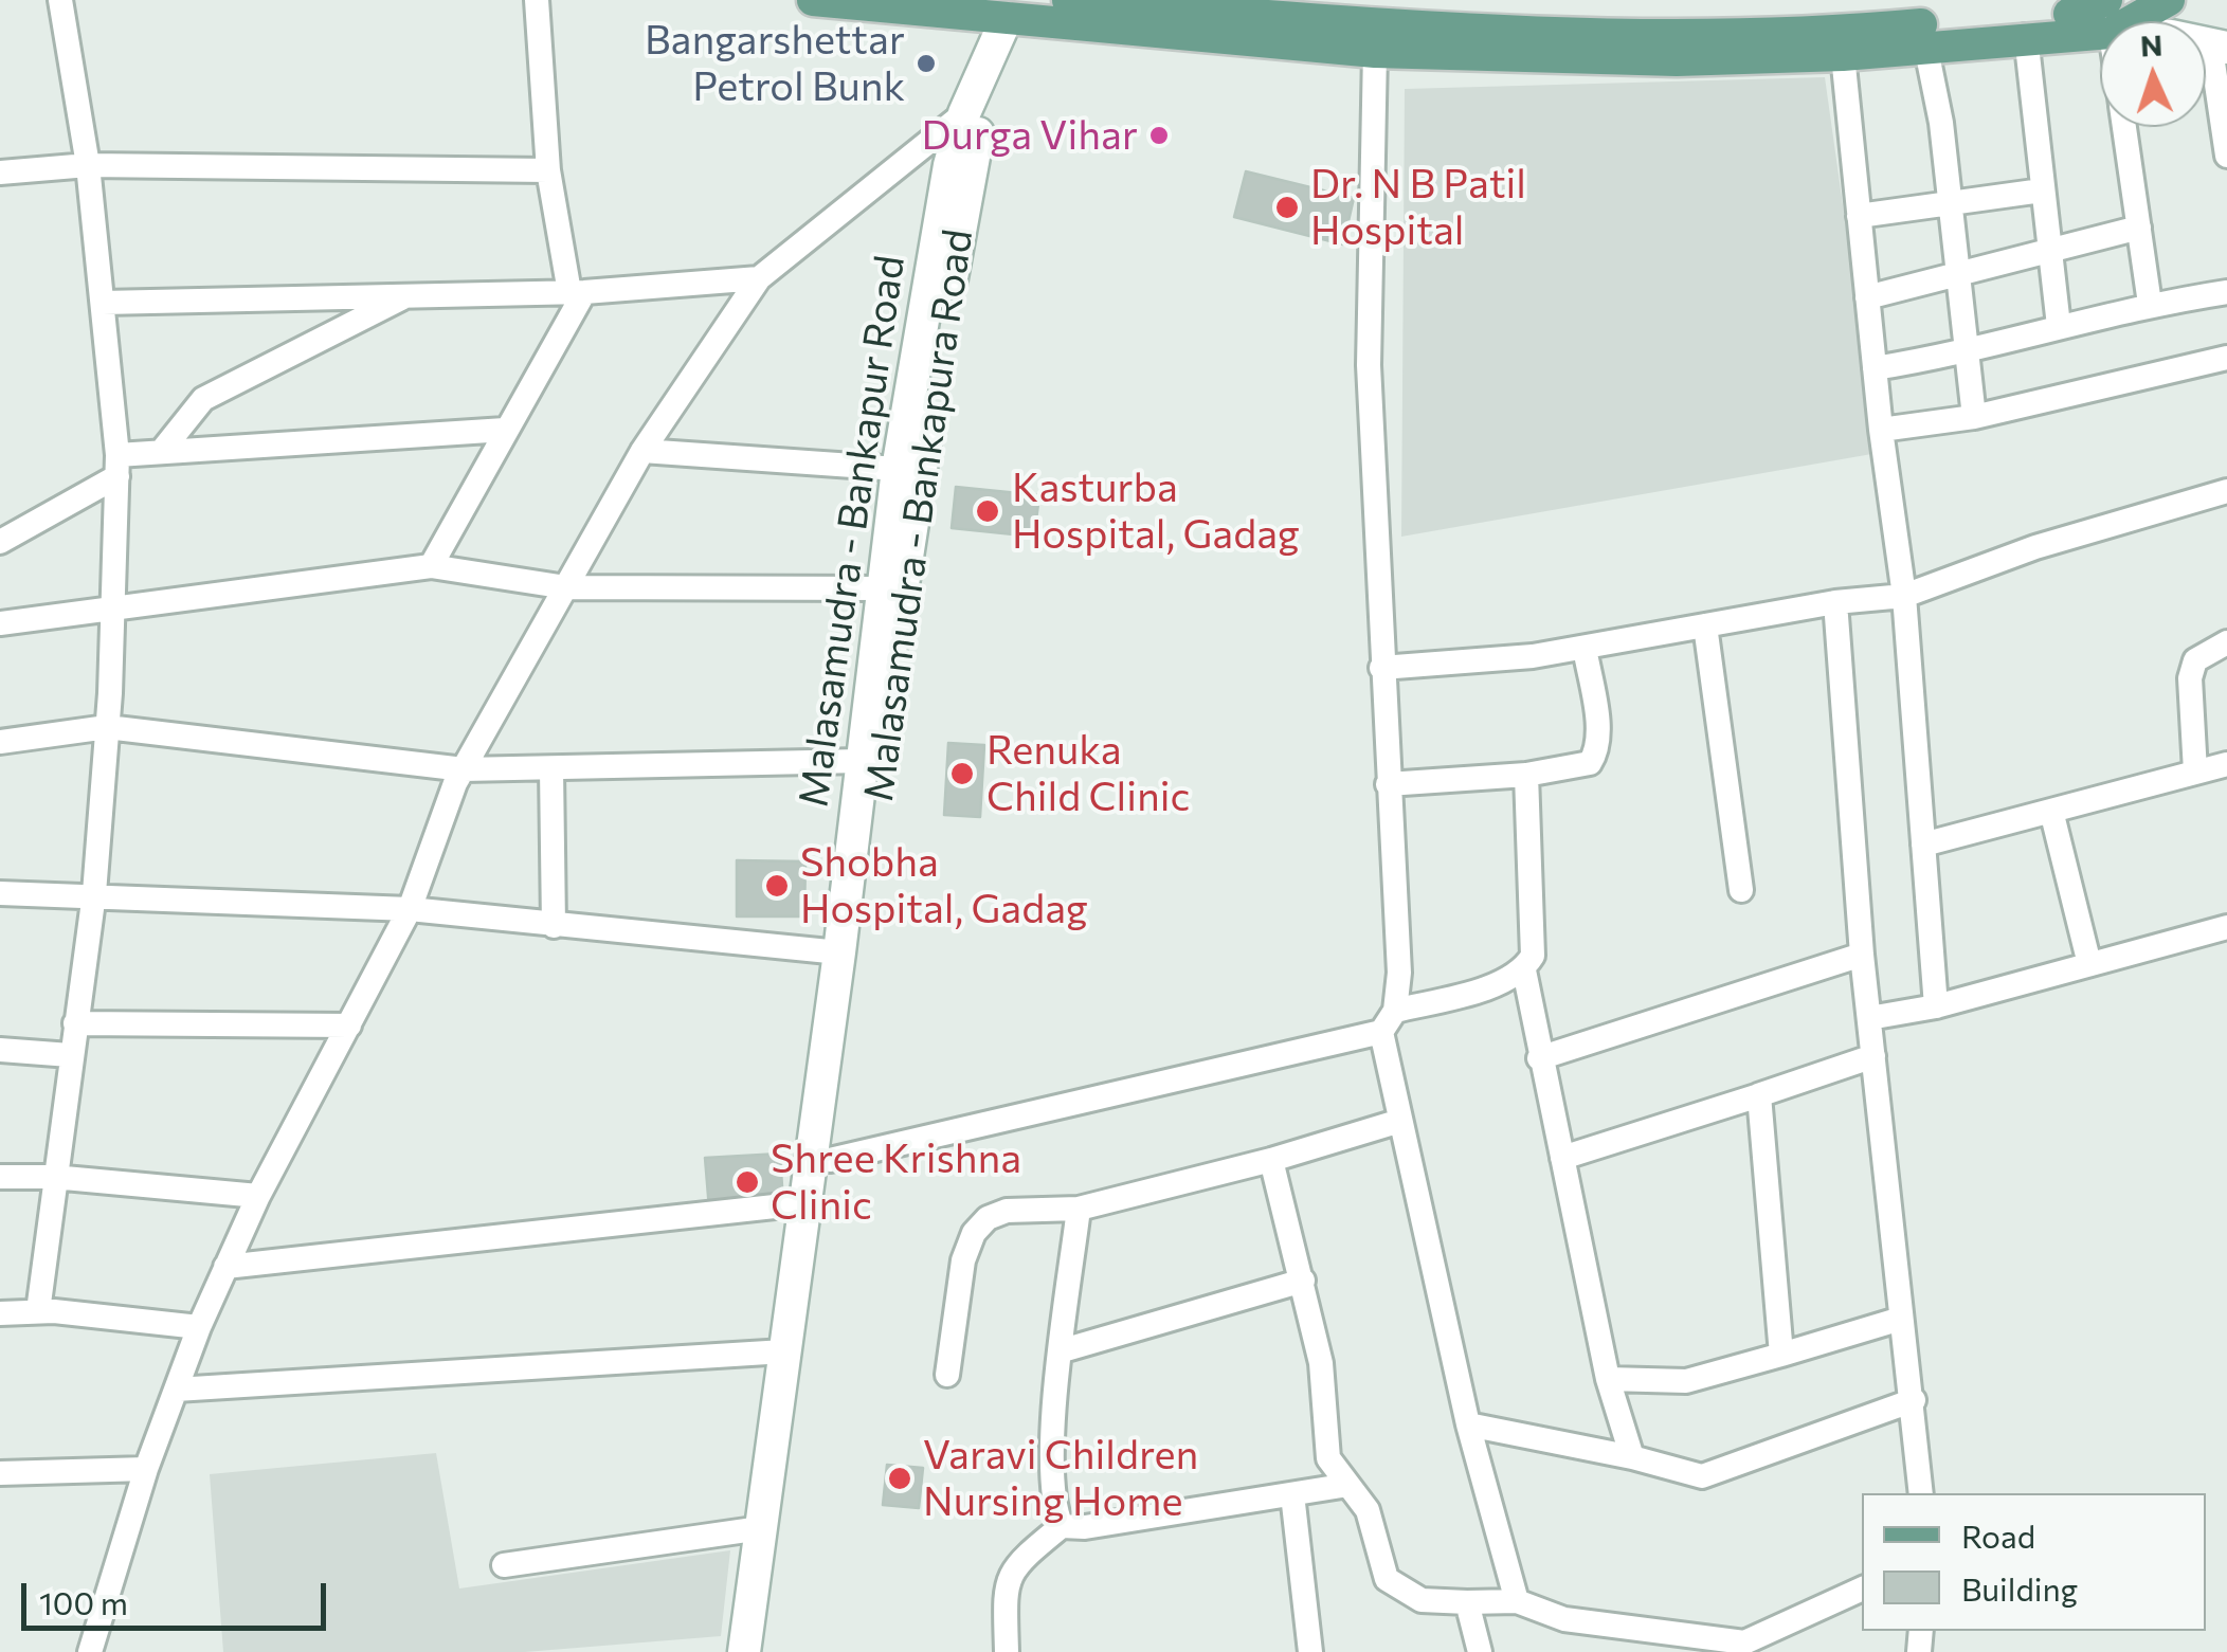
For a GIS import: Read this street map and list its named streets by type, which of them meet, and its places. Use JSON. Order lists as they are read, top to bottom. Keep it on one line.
{"streets":{"main road":["Malasamudra - Bankapura Road","Malasamudra - Bankapur Road"]},"crossings":[["Malasamudra - Bankapura Road","Malasamudra - Bankapur Road"]],"places":["Bangarshettar Petrol Bunk","Durga Vihar","Dr. N B Patil Hospital","Kasturba Hospital, Gadag","Renuka Child Clinic","Shobha Hospital, Gadag","Shree Krishna Clinic","Varavi Children Nursing Home"],"legend":["Road","Building"],"scale_bar":"100 m","north":"top"}
